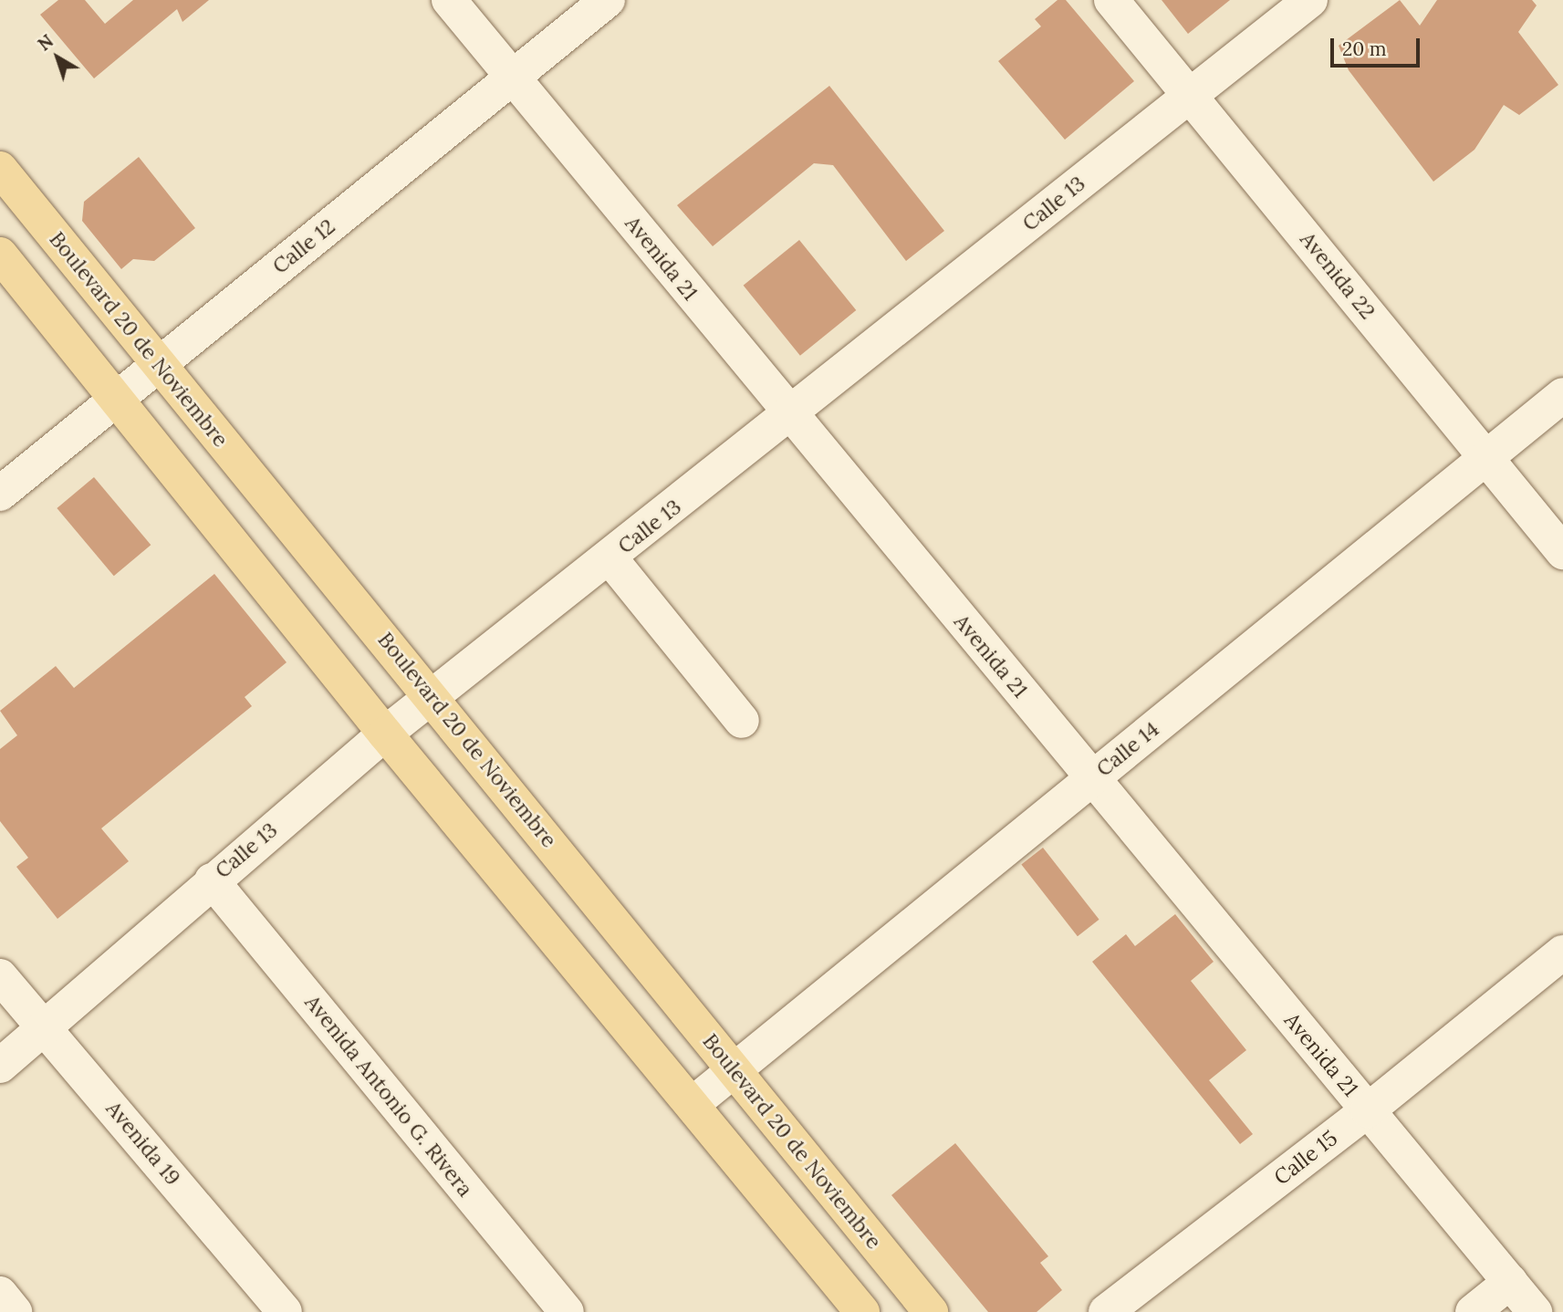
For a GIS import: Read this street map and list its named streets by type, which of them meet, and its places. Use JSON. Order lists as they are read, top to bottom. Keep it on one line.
{"streets":{"main road":["Boulevard 20 de Noviembre"],"street":["Calle 13","Calle 12","Avenida 21","Avenida 22","Calle 14","Avenida Antonio G. Rivera","Avenida 19","Calle 15"]},"crossings":[["Calle 13","Avenida 21"],["Calle 13","Avenida 22"],["Calle 13","Boulevard 20 de Noviembre"],["Calle 13","Avenida Antonio G. Rivera"],["Calle 13","Avenida 19"],["Calle 12","Avenida 21"],["Calle 12","Boulevard 20 de Noviembre"],["Avenida 21","Calle 14"],["Avenida 21","Calle 15"],["Avenida 22","Calle 14"],["Boulevard 20 de Noviembre","Calle 14"]],"scale_bar":"20 m","north":"top left"}
